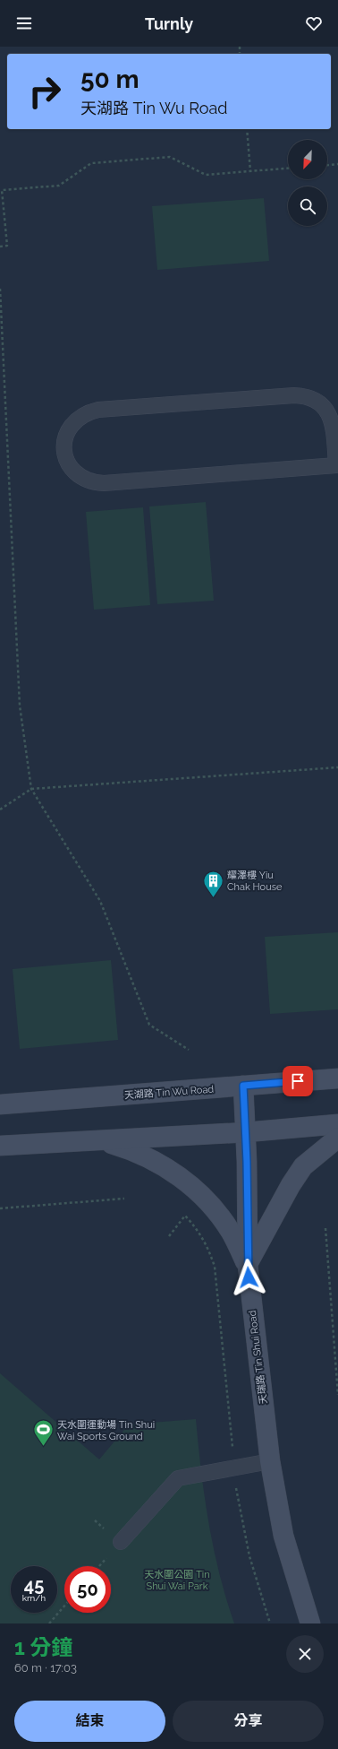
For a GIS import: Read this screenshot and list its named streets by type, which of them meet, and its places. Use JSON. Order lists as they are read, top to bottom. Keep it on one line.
{"streets":{"main road":["天湖路 Tin Wu Road","天瑞路 Tin Shui Road"]},"crossings":[["天湖路 Tin Wu Road","天瑞路 Tin Shui Road"]],"parks":["天水圍公園 Tin Shui Wai Park"],"places":{"building":["耀澤樓 Yiu Chak House"],"sports":["天水圍運動場 Tin Shui Wai Sports Ground"]},"north":"bottom left","page":{"header":"Turnly","turn":["50 m","天湖路 Tin Wu Road"],"speed":"45 km/h","limit":"50","heading":["1 分鐘","60 m · 17:03"],"buttons":["結束","分享"]}}
